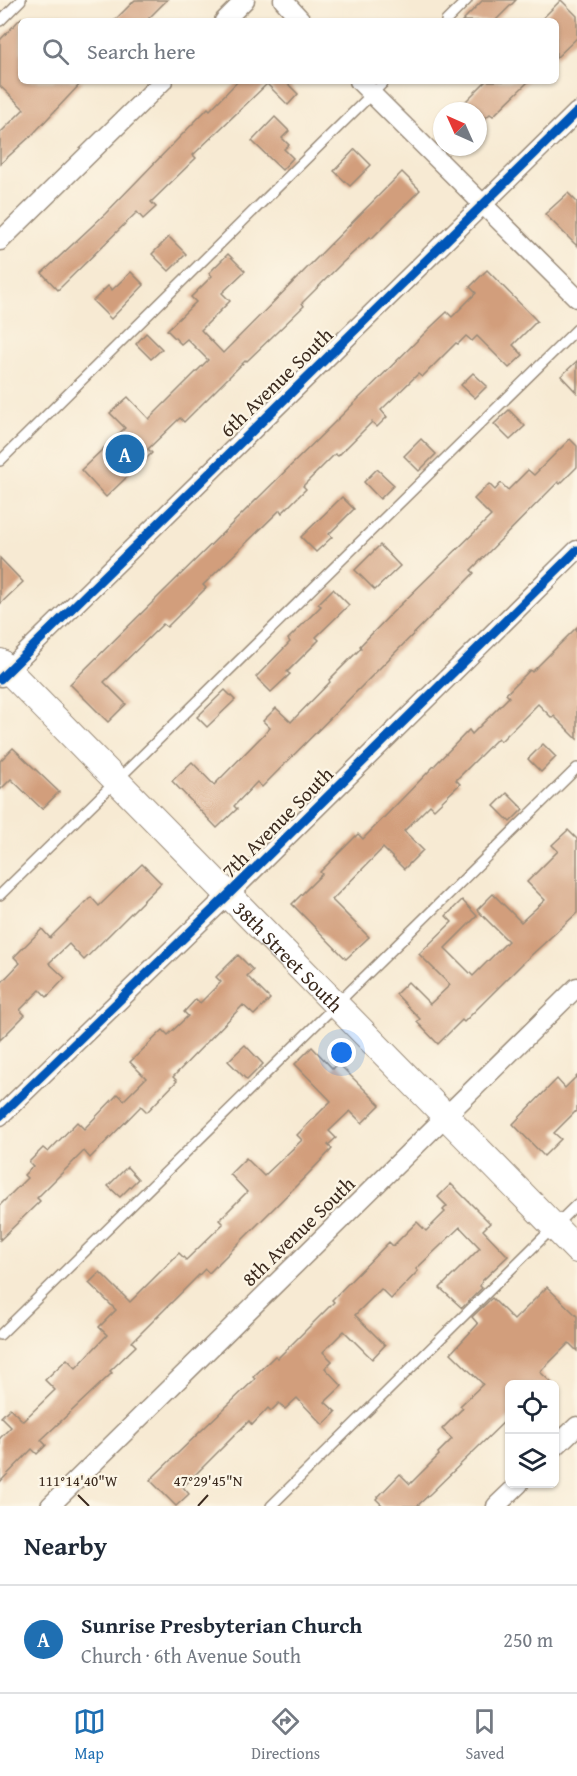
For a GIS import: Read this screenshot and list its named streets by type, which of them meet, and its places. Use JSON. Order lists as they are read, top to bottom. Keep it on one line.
{"streets":{"main road":["38th Street South"],"street":["6th Avenue South","7th Avenue South","8th Avenue South"]},"crossings":[["6th Avenue South","38th Street South"],["7th Avenue South","38th Street South"],["38th Street South","8th Avenue South"]],"north":"top left","page":{"search":"Search here","pins":"A","heading":"Nearby","list":[{"mark":"A","name":"Sunrise Presbyterian Church","note":"Church · 6th Avenue South","value":"250 m"}],"nav":["Map","Directions","Saved"]},"coordinates":["47°29'45\"N","111°14'40\"W"]}
